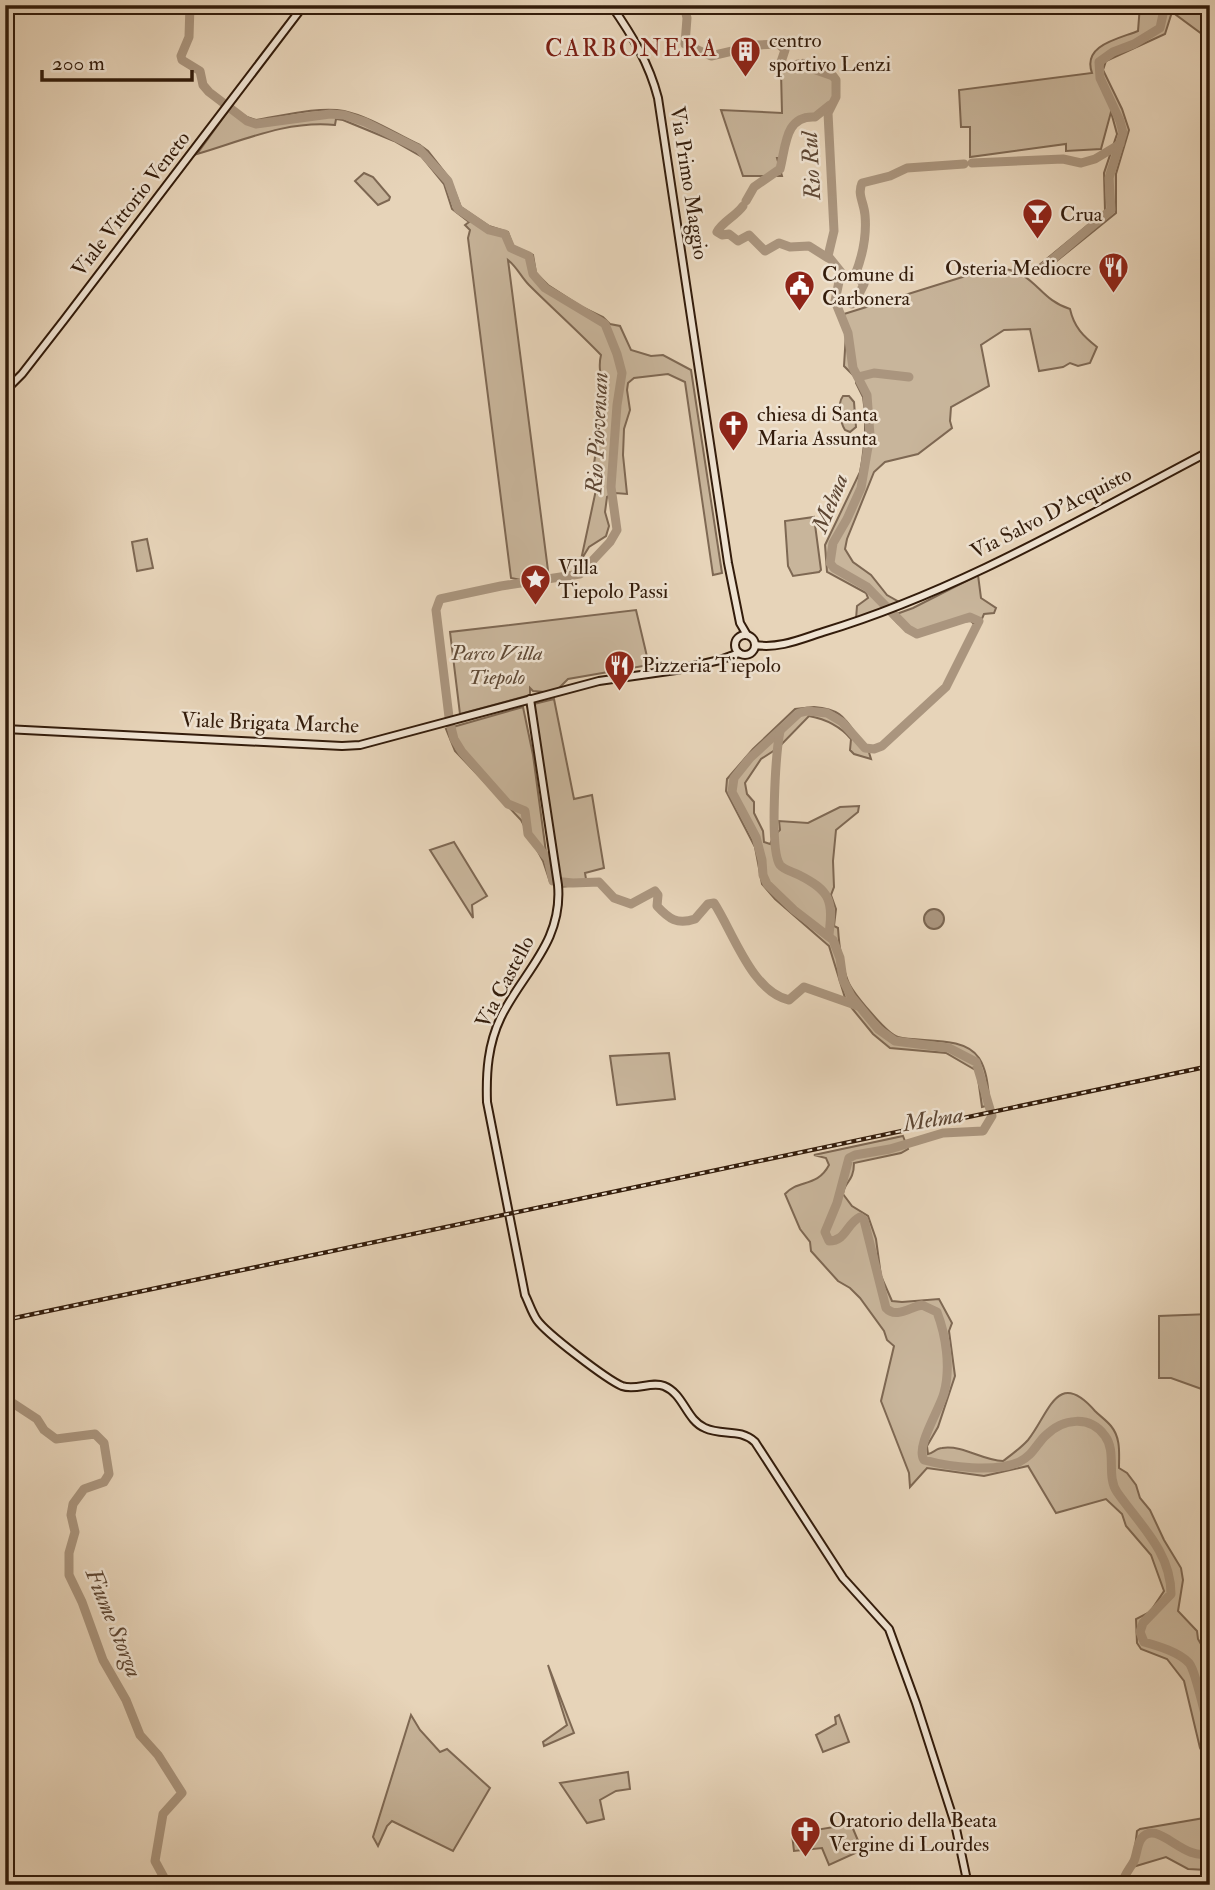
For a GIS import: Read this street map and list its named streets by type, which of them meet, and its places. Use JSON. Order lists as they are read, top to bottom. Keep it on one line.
{"streets":{"street":["Via Primo Maggio","Viale Vittorio Veneto","Via Salvo D'Acquisto","Viale Brigata Marche","Via Castello"]},"crossings":[["Via Primo Maggio","Viale Brigata Marche"],["Via Salvo D'Acquisto","Viale Brigata Marche"],["Viale Brigata Marche","Via Castello"]],"districts":["CARBONERA"],"water":["Rio Rul","Rio Piovensan","Melma","Fiume Storga"],"parks":["Parco Villa Tiepolo"],"places":{"building":["centro sportivo Lenzi"],"bar":["Crua"],"restaurant":["Osteria Mediocre","Pizzeria Tiepolo"],"public building":["Comune di Carbonera"],"church":["chiesa di Santa Maria Assunta","Oratorio della Beata Vergine di Lourdes"],"place":["Villa Tiepolo Passi"]},"scale_bar":"200 m"}
